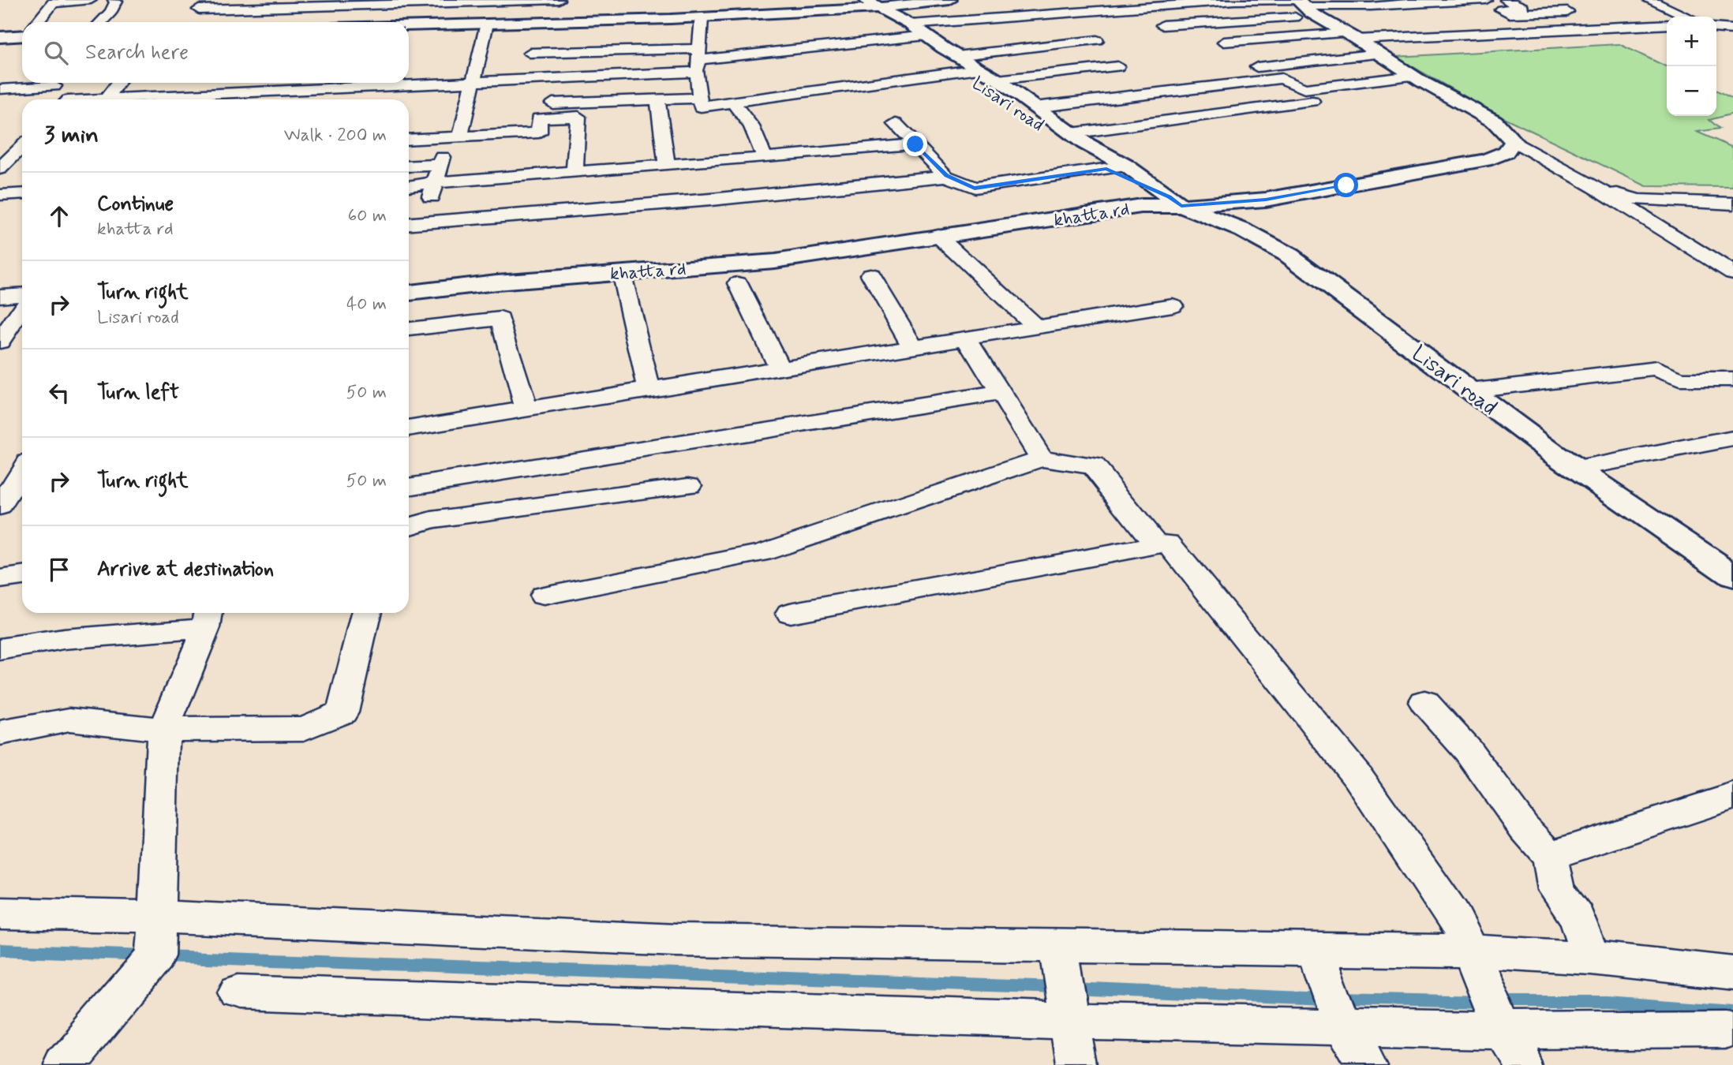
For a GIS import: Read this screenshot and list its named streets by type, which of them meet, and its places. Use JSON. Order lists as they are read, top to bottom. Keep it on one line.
{"streets":{"street":["Lisari road","khatta rd"]},"crossings":[["Lisari road","khatta rd"]],"page":{"map_buttons":["+","−"],"search":"Search here","heading":["3 min","Walk · 200 m"],"list":[["Continue","khatta rd","60 m"],["Turn right","Lisari road","40 m"],["Turn left","50 m"],["Turn right","50 m"],"Arrive at destination"]}}
